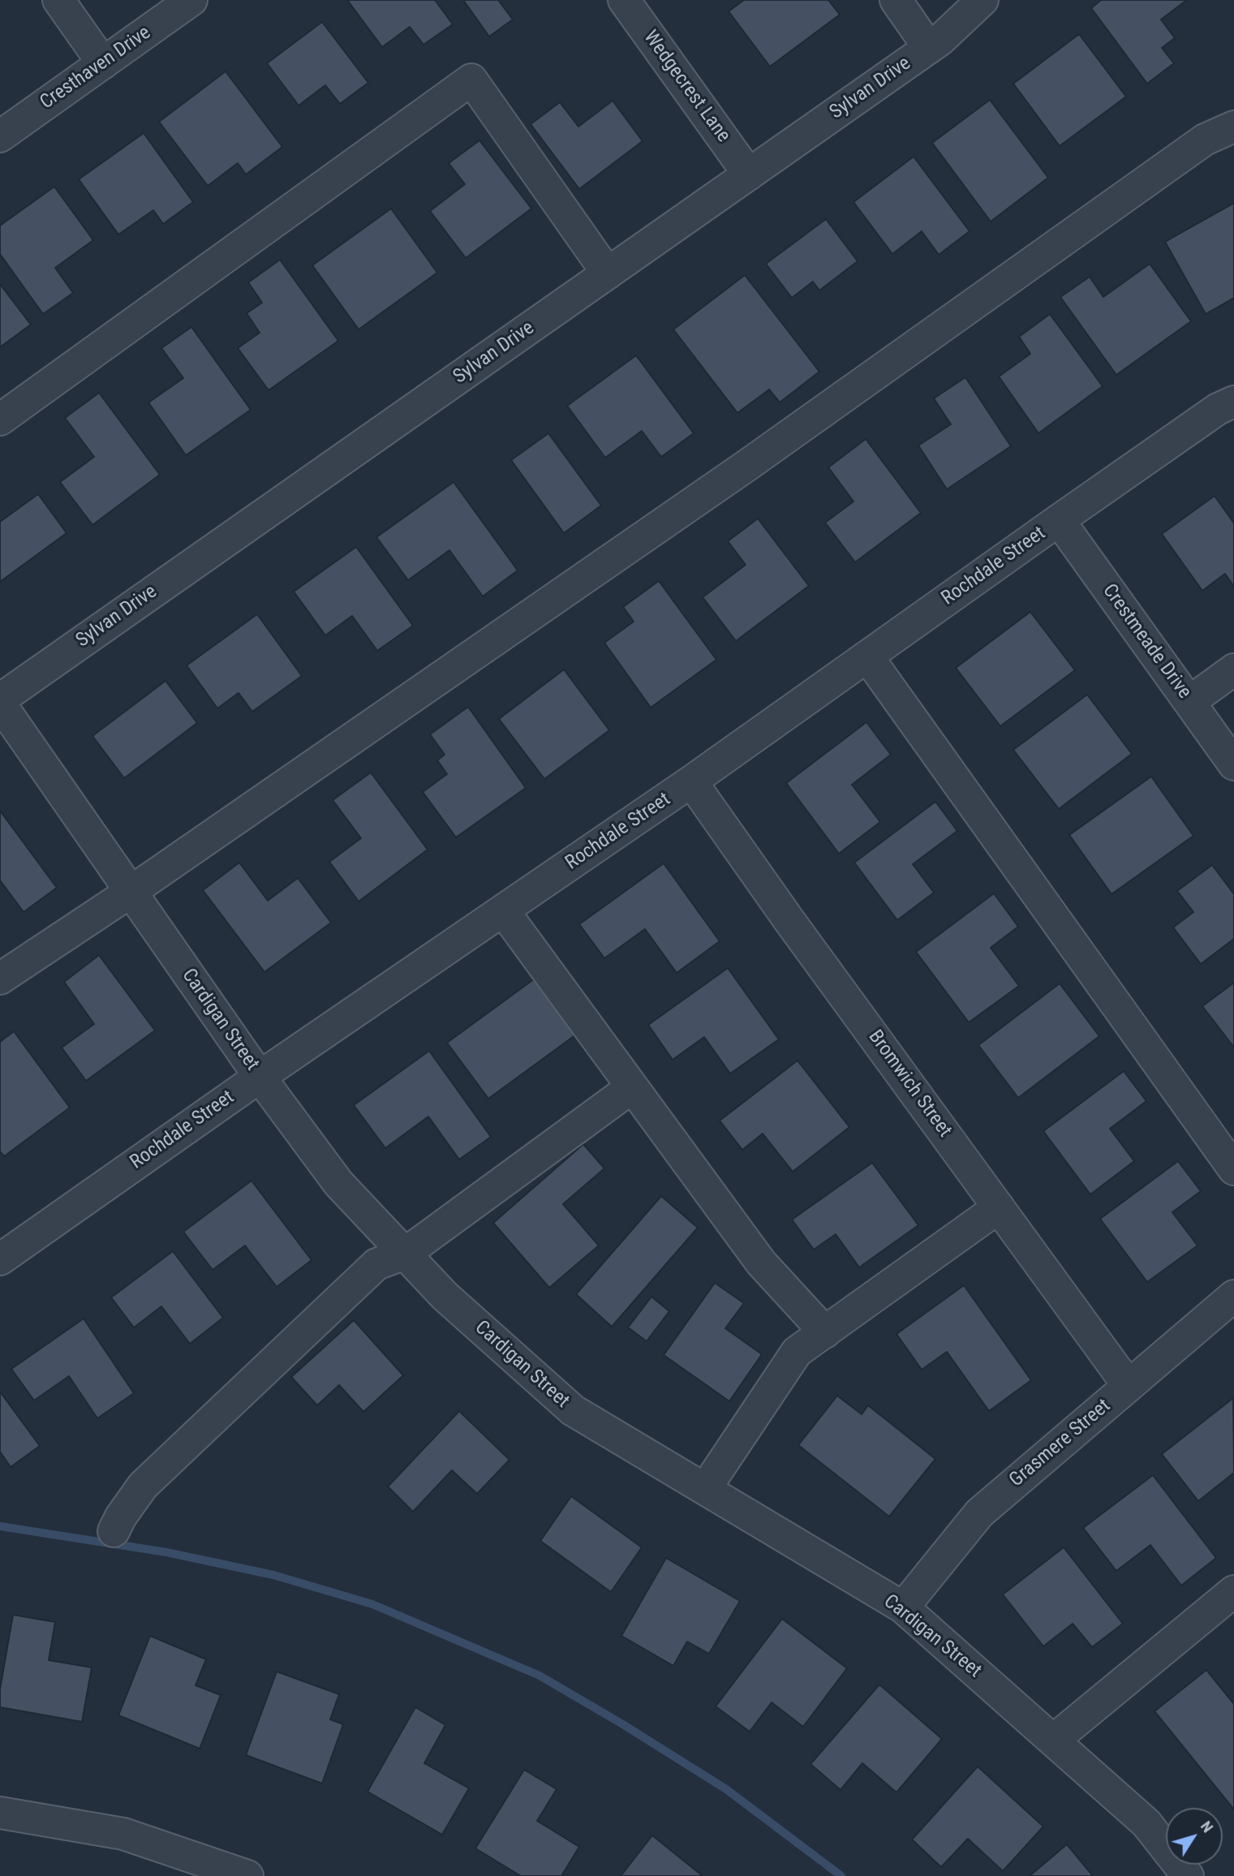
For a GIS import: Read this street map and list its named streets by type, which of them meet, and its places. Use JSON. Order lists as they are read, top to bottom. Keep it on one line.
{"streets":{"street":["Cresthaven Drive","Wedgecrest Lane","Sylvan Drive","Rochdale Street","Crestmeade Drive","Cardigan Street","Bromwich Street","Grasmere Street"]},"crossings":[["Wedgecrest Lane","Sylvan Drive"],["Rochdale Street","Crestmeade Drive"],["Rochdale Street","Cardigan Street"],["Rochdale Street","Bromwich Street"],["Cardigan Street","Grasmere Street"],["Bromwich Street","Grasmere Street"]],"north":"top right"}
